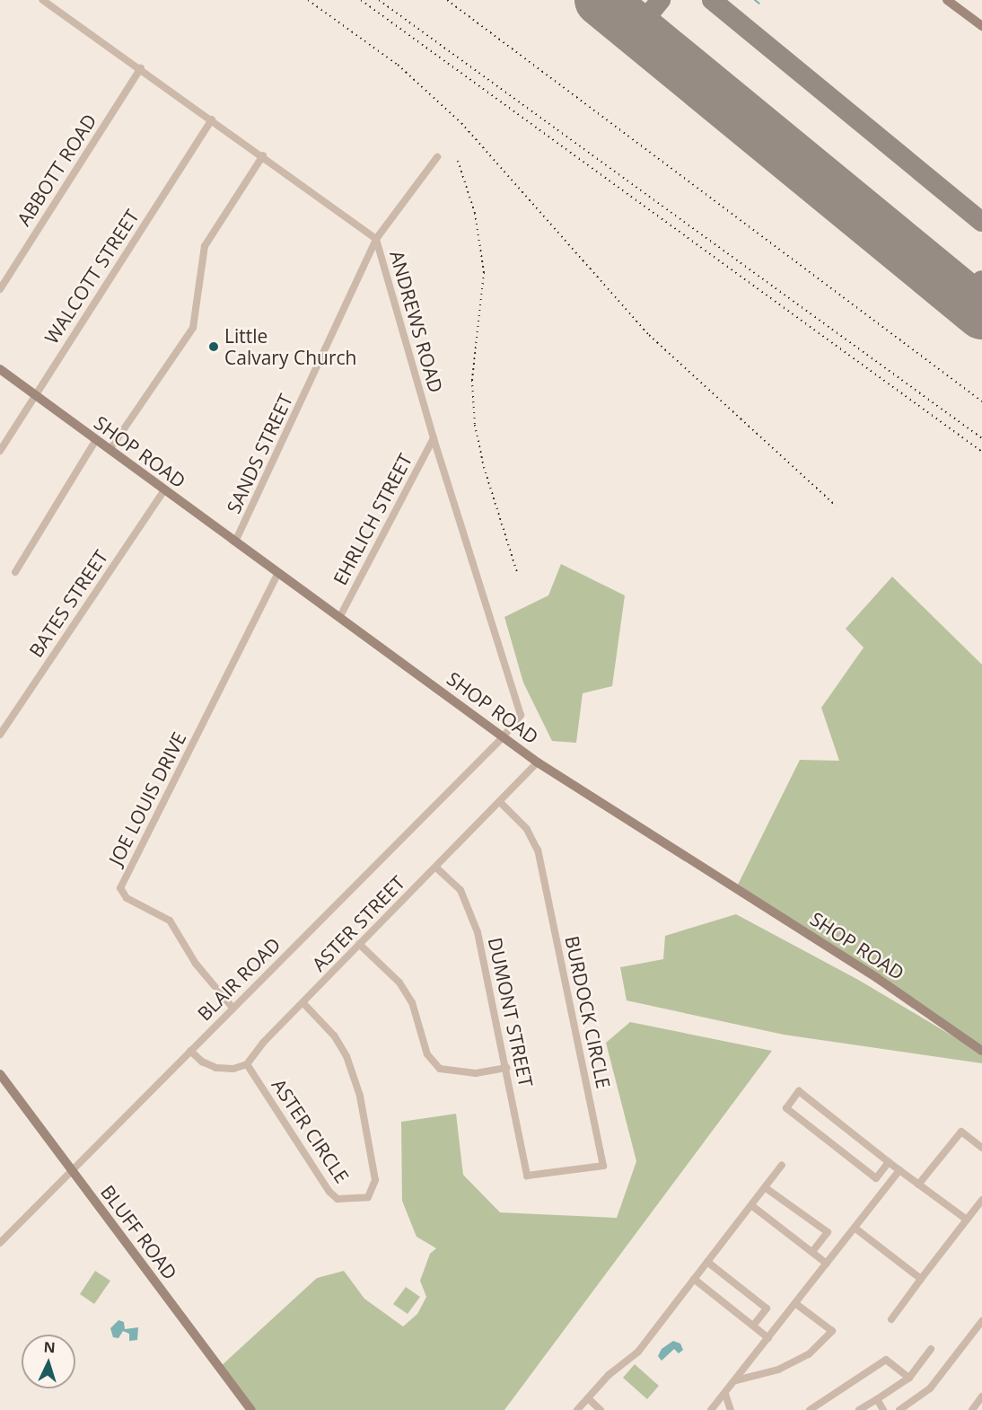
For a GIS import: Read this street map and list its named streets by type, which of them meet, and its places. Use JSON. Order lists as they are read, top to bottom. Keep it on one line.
{"streets":{"street":["ABBOTT ROAD","WALCOTT STREET","ANDREWS ROAD","SHOP ROAD","SANDS STREET","EHRLICH STREET","BATES STREET","JOE LOUIS DRIVE","ASTER STREET","BLAIR ROAD","DUMONT STREET","BURDOCK CIRCLE","ASTER CIRCLE","BLUFF ROAD"]},"crossings":[["ABBOTT ROAD","ANDREWS ROAD"],["WALCOTT STREET","ANDREWS ROAD"],["WALCOTT STREET","SHOP ROAD"],["ANDREWS ROAD","SHOP ROAD"],["ANDREWS ROAD","SANDS STREET"],["ANDREWS ROAD","EHRLICH STREET"],["ANDREWS ROAD","BLAIR ROAD"],["SHOP ROAD","SANDS STREET"],["SHOP ROAD","EHRLICH STREET"],["SHOP ROAD","BATES STREET"],["SHOP ROAD","JOE LOUIS DRIVE"],["SHOP ROAD","ASTER STREET"],["SHOP ROAD","BLAIR ROAD"],["JOE LOUIS DRIVE","BLAIR ROAD"],["ASTER STREET","DUMONT STREET"],["ASTER STREET","BURDOCK CIRCLE"],["ASTER STREET","ASTER CIRCLE"],["BLAIR ROAD","BLUFF ROAD"],["DUMONT STREET","BURDOCK CIRCLE"]],"places":["Little Calvary Church"],"north":"top"}
